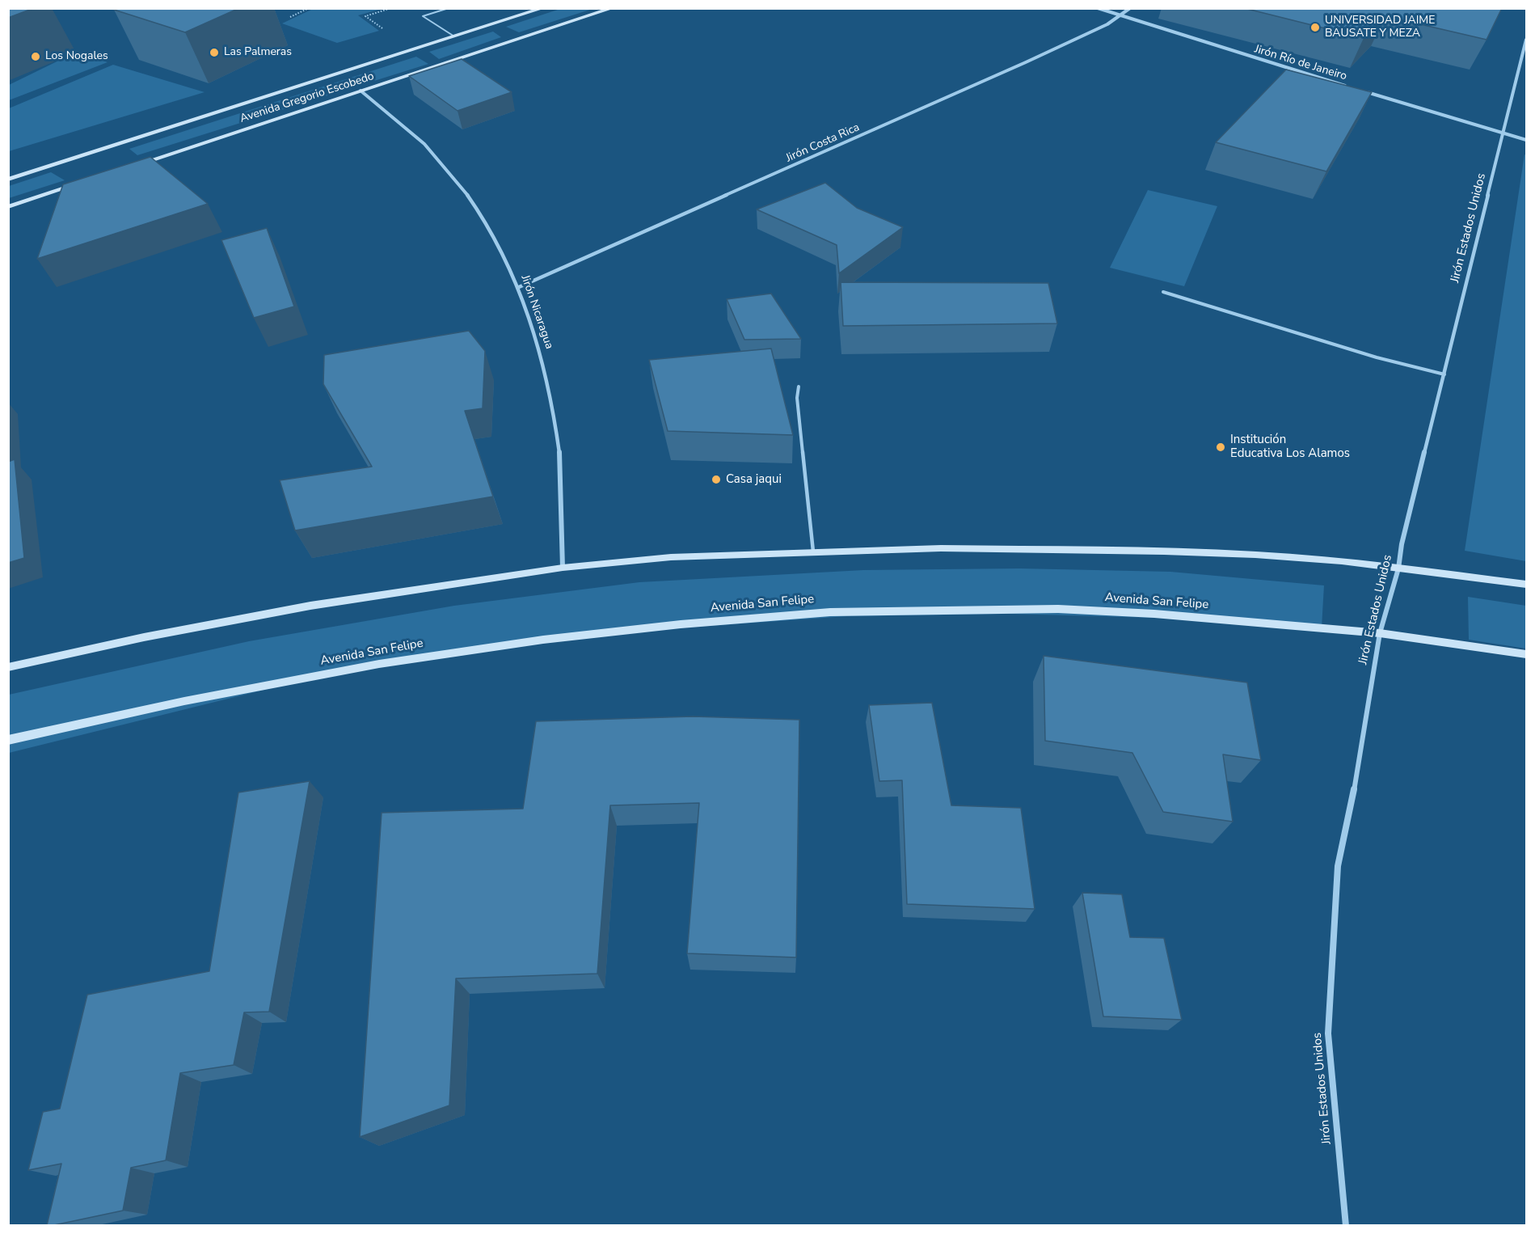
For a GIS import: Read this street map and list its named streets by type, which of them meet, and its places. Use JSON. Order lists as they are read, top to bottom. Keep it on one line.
{"streets":{"main road":["Avenida Gregorio Escobedo","Avenida San Felipe"],"street":["Jirón Río de Janeiro","Jirón Costa Rica","Jirón Estados Unidos","Jirón Nicaragua"]},"crossings":[["Jirón Río de Janeiro","Jirón Costa Rica"],["Avenida Gregorio Escobedo","Jirón Nicaragua"],["Jirón Costa Rica","Jirón Nicaragua"],["Jirón Estados Unidos","Avenida San Felipe"]],"places":["UNIVERSIDAD JAIME BAUSATE Y MEZA","Las Palmeras","Los Nogales","Institución Educativa Los Alamos","Casa jaqui"]}
